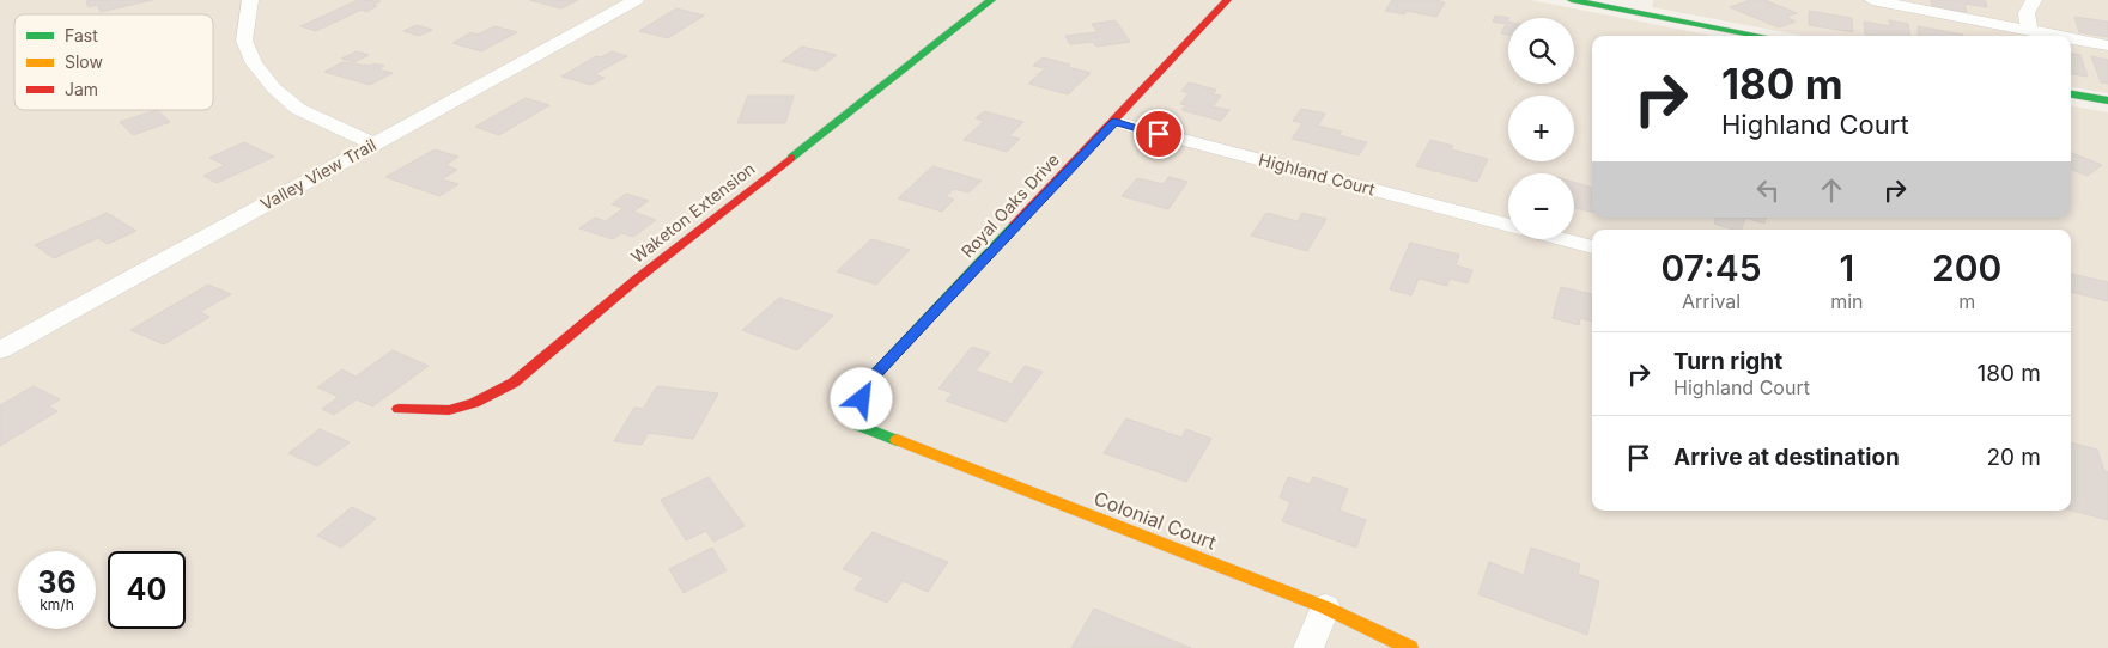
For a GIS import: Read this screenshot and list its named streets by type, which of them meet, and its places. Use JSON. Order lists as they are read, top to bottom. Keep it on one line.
{"streets":{"street":["Valley View Trail","Highland Court","Royal Oaks Drive","Waketon Extension","Colonial Court"]},"crossings":[["Highland Court","Royal Oaks Drive"],["Royal Oaks Drive","Colonial Court"]],"legend":["Fast","Slow","Jam"],"page":{"map_buttons":["+","−"],"turn":["180 m","Highland Court"],"eta":["07:45","Arrival","1","min","200","m"],"list":[{"name":"Turn right","note":"Highland Court","value":"180 m"},{"name":"Arrive at destination","value":"20 m"}],"speed":"36 km/h","limit":"40"}}
